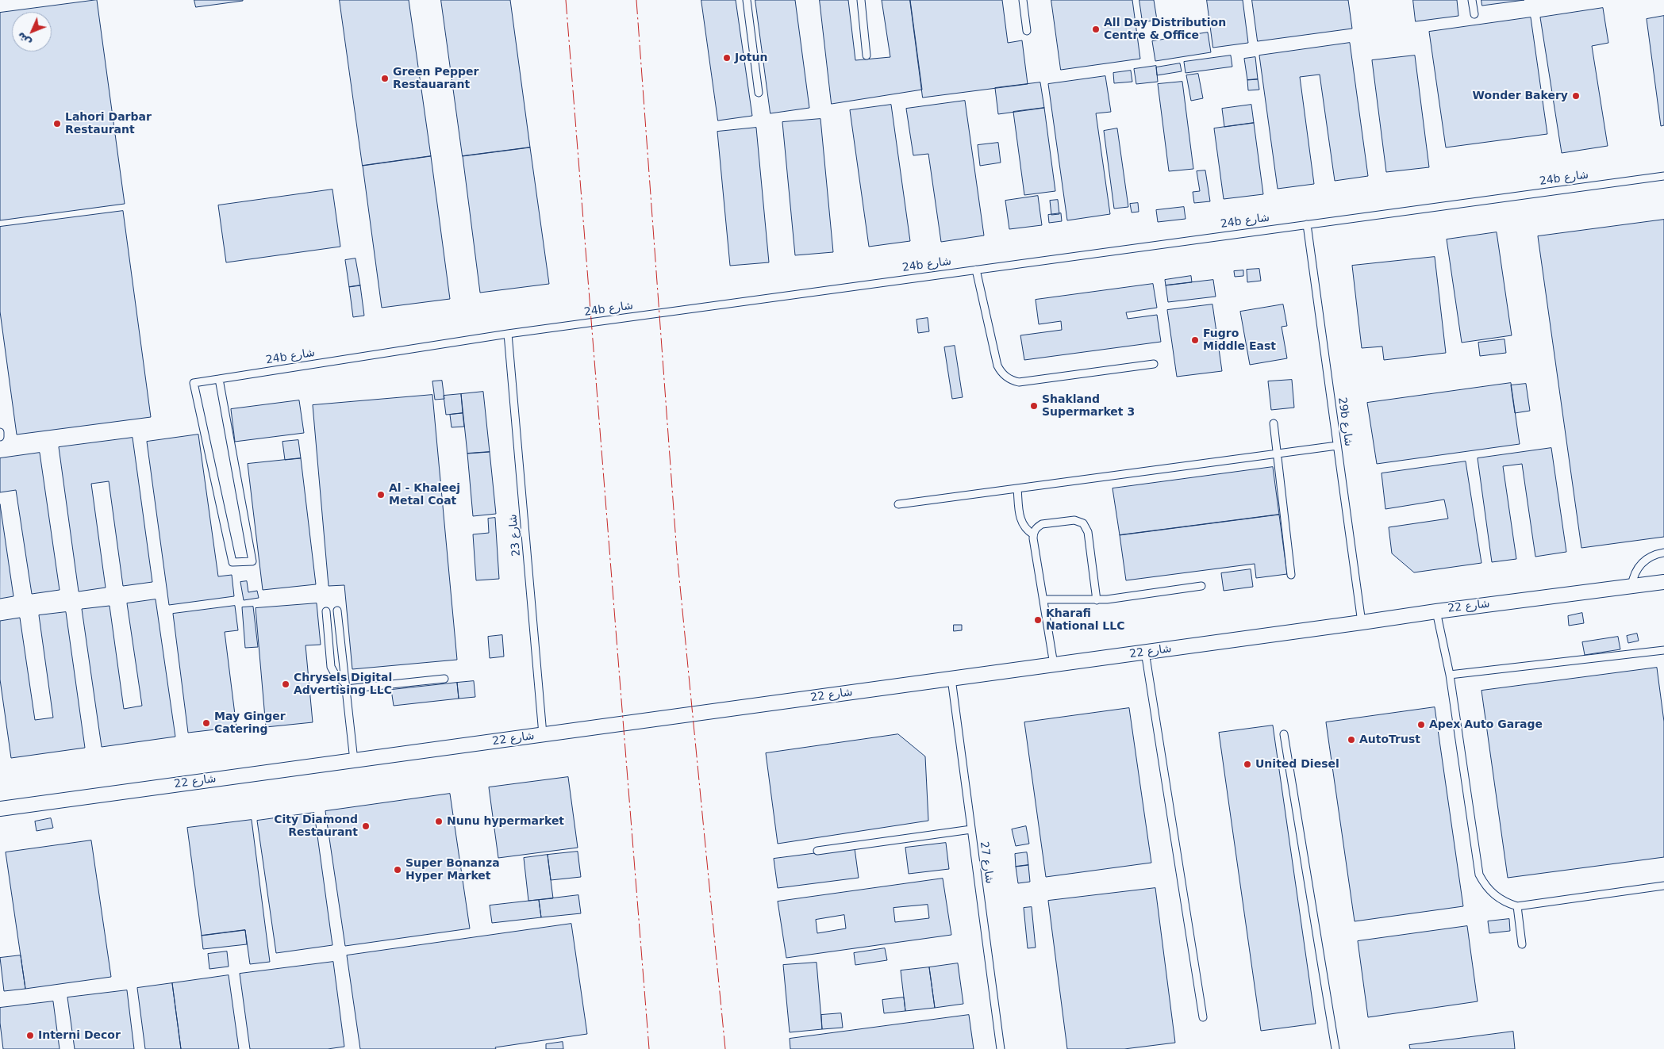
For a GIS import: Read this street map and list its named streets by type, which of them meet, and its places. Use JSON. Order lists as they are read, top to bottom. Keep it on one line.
{"streets":{"street":["شارع 22"],"lane":["24b شارع","29b شارع","شارع 23","شارع 27"]},"crossings":[["24b شارع","29b شارع"],["24b شارع","شارع 23"],["29b شارع","شارع 22"],["شارع 23","شارع 22"],["شارع 22","شارع 27"]],"places":["All Day Distribution Centre & Office","Jotun","Green Pepper Restauarant","Wonder Bakery","Lahori Darbar Restaurant","Fugro Middle East","Shakland Supermarket 3","Al - Khaleej Metal Coat","Kharafi National LLC","Chrysels Digital Advertising LLC","May Ginger Catering","Apex Auto Garage","AutoTrust","United Diesel","Nunu hypermarket","City Diamond Restaurant","Super Bonanza Hyper Market","Interni Decor"],"north":"bottom left"}
